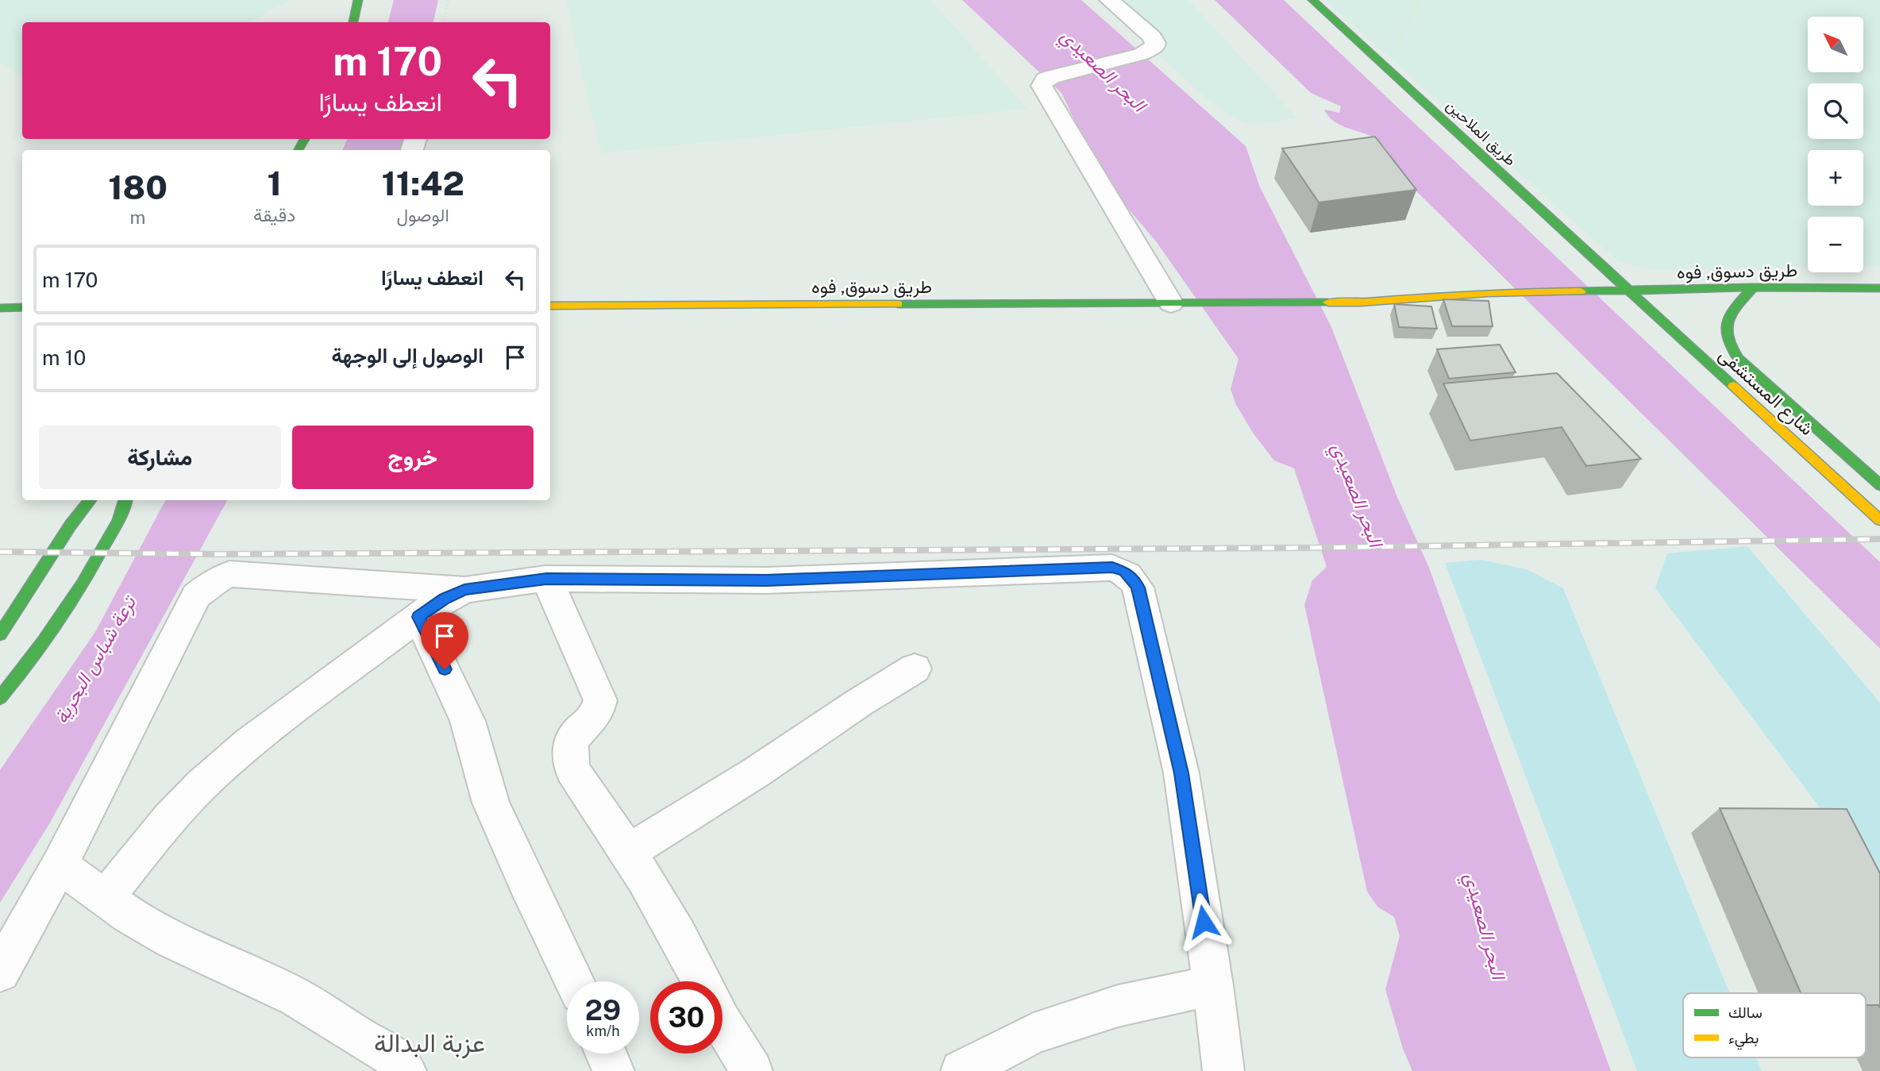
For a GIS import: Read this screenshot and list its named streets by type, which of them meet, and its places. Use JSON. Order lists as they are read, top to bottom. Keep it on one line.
{"streets":{"main road":["طريق الملاحين","طريق دسوق, فوه","شارع المستشفى"]},"crossings":[["طريق الملاحين","طريق دسوق, فوه"],["طريق الملاحين","شارع المستشفى"],["طريق دسوق, فوه","شارع المستشفى"]],"districts":["عزبة البدالة"],"water":["البحر الصعيدي","ترعة شباس البحرية"],"legend":["سالك","بطيء"],"north":"top left","page":{"map_buttons":["+","−"],"turn":["170 m","انعطف يسارًا"],"eta":["11:42","الوصول","1","دقيقة","180","m"],"list":[{"name":"انعطف يسارًا","value":"170 m"},{"name":"الوصول إلى الوجهة","value":"10 m"}],"buttons":["خروج","مشاركة"],"speed":"29 km/h","limit":"30"}}
